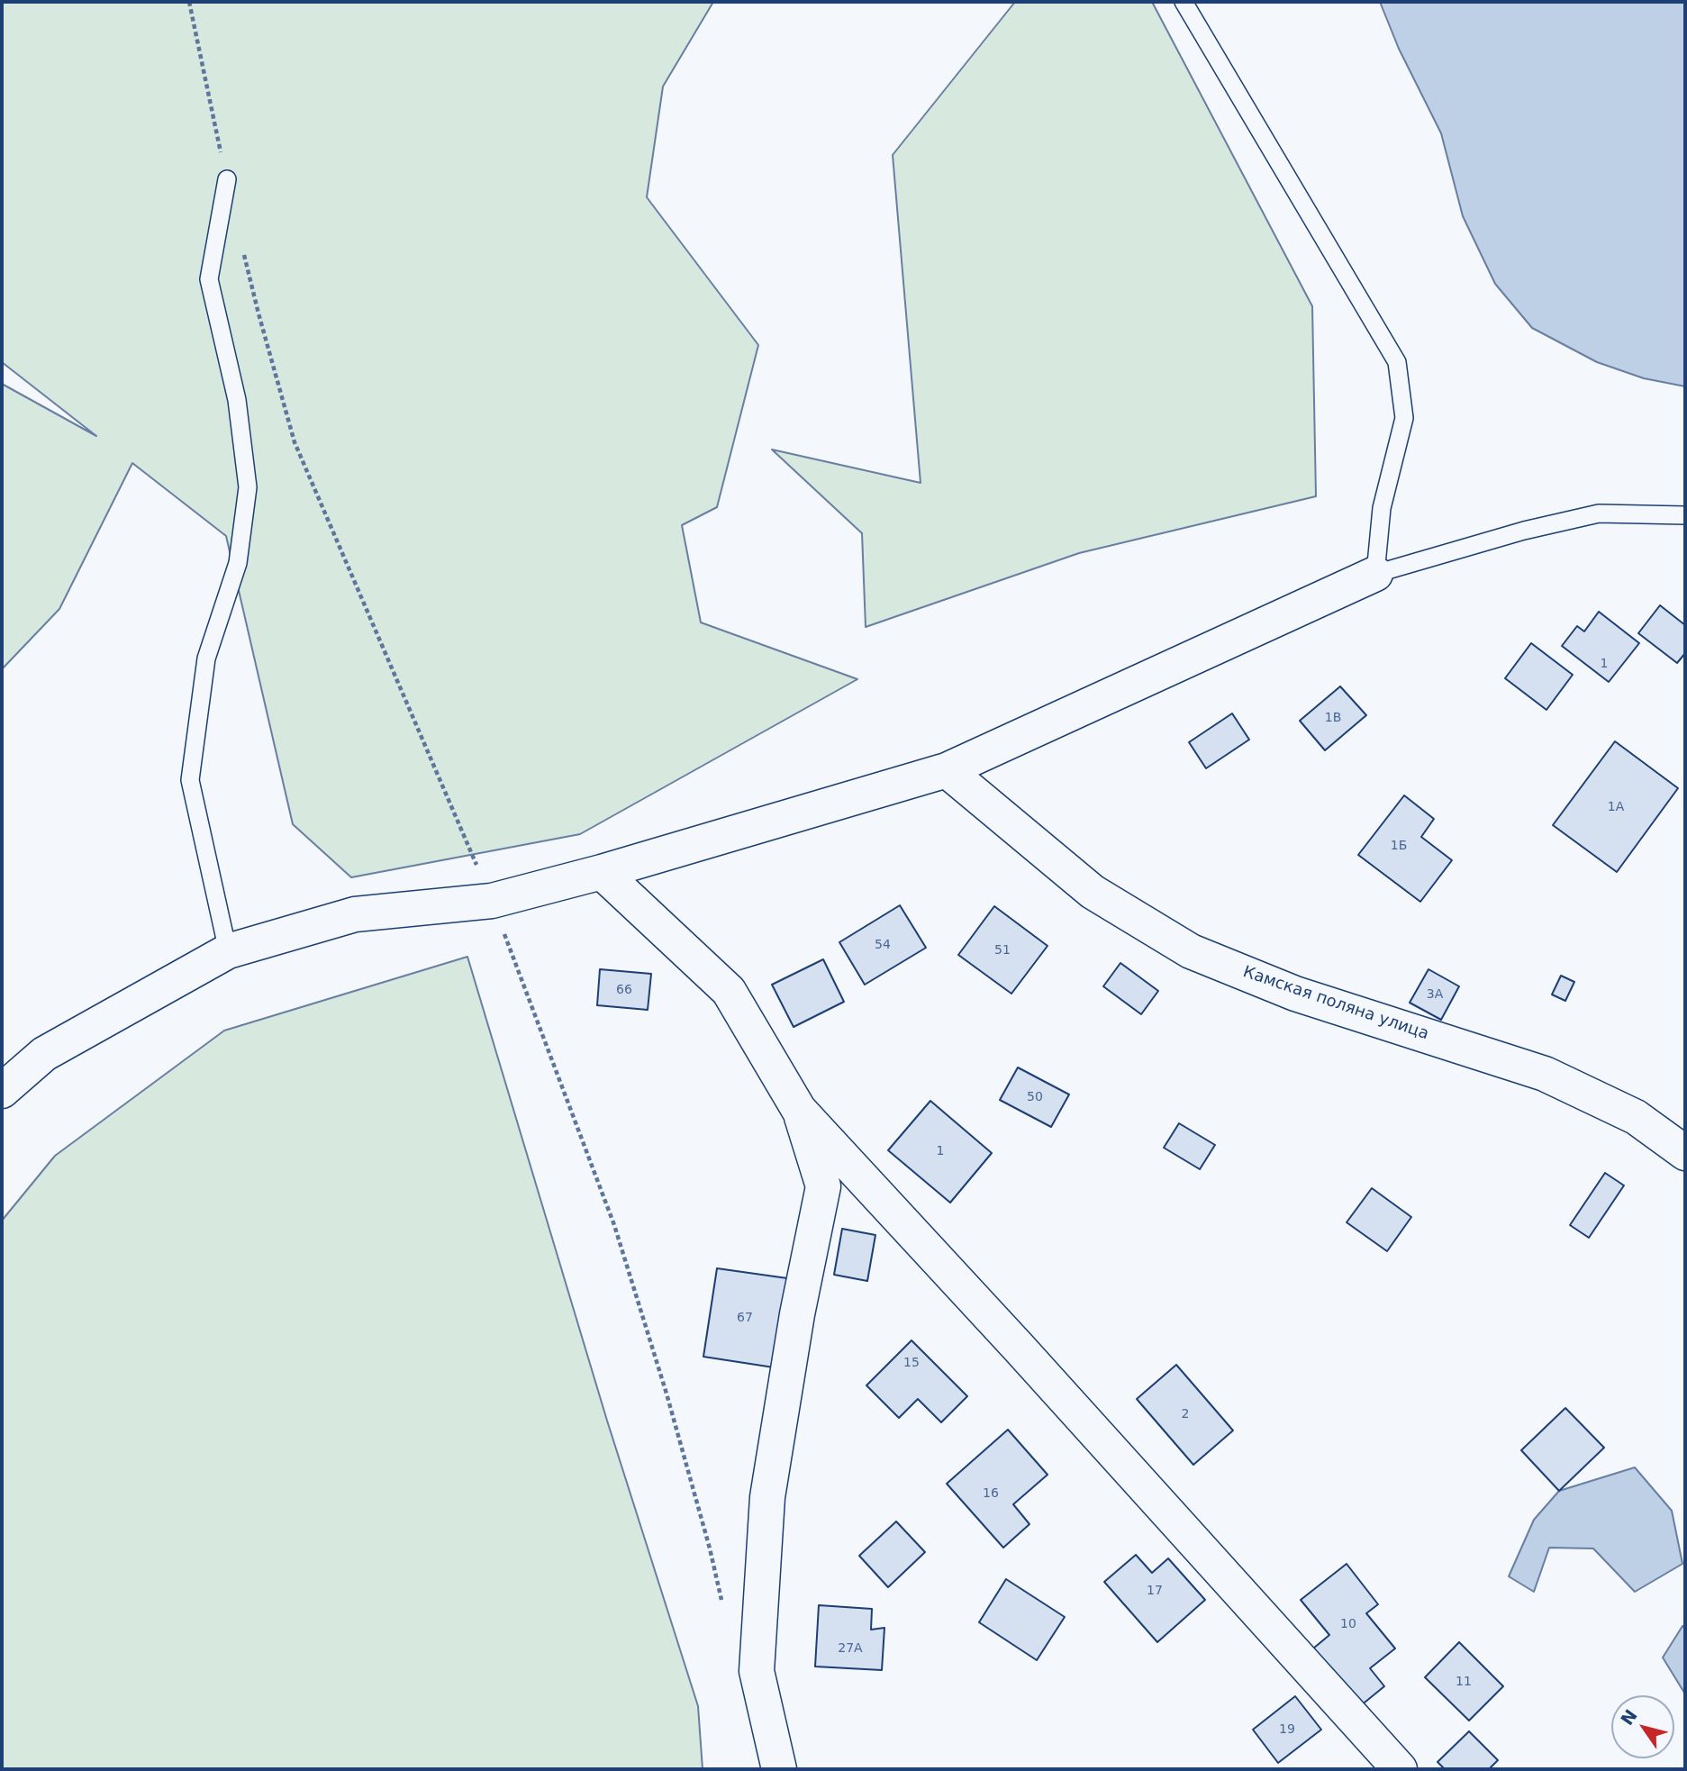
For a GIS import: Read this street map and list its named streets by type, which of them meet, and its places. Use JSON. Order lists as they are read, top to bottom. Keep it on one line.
{"streets":{"street":["Камская поляна улица"]},"house_numbers":["1","1В","1А","1Б","54","51","66","3А","50","1","67","15","2","16","17","10","27А","11","19"],"north":"top left"}
